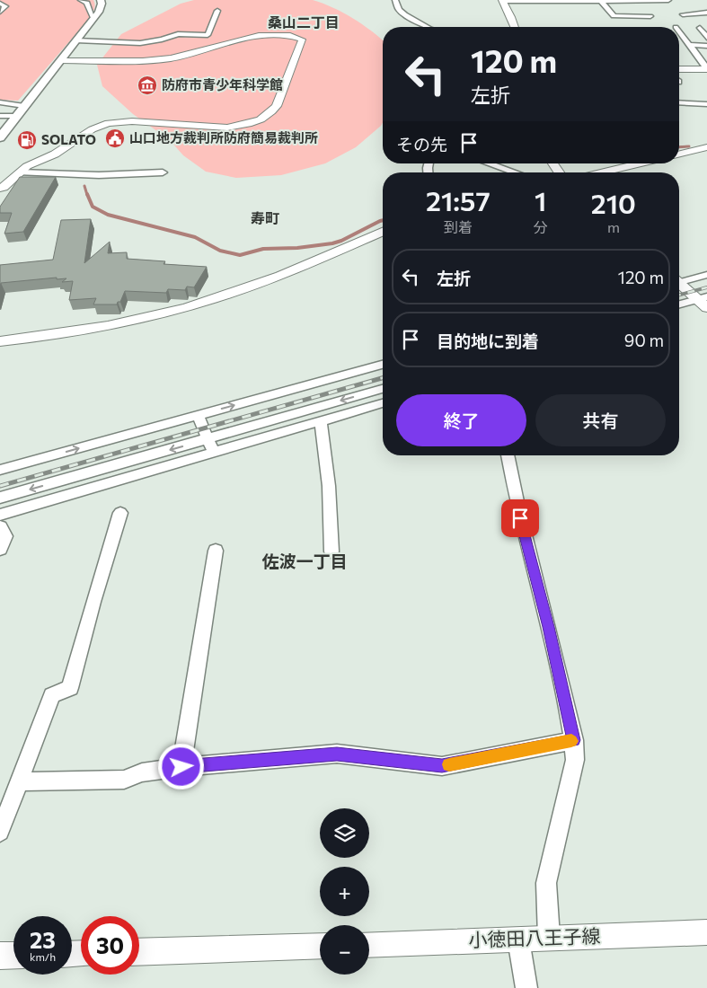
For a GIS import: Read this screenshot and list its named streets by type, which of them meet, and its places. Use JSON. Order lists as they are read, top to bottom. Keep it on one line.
{"streets":{"street":["小徳田八王子線"]},"districts":["桑山二丁目","寿町","佐波一丁目"],"places":{"museum":["防府市青少年科学館"],"public building":["山口地方裁判所防府簡易裁判所"],"fuel station":["SOLATO"]},"page":{"turn":["120 m","左折"],"then":"その先","eta":["21:57","到着","1","分","210","m"],"list":[{"name":"左折","value":"120 m"},{"name":"目的地に到着","value":"90 m"}],"buttons":["終了","共有"],"map_buttons":["+","−"],"speed":"23 km/h","limit":"30"}}
